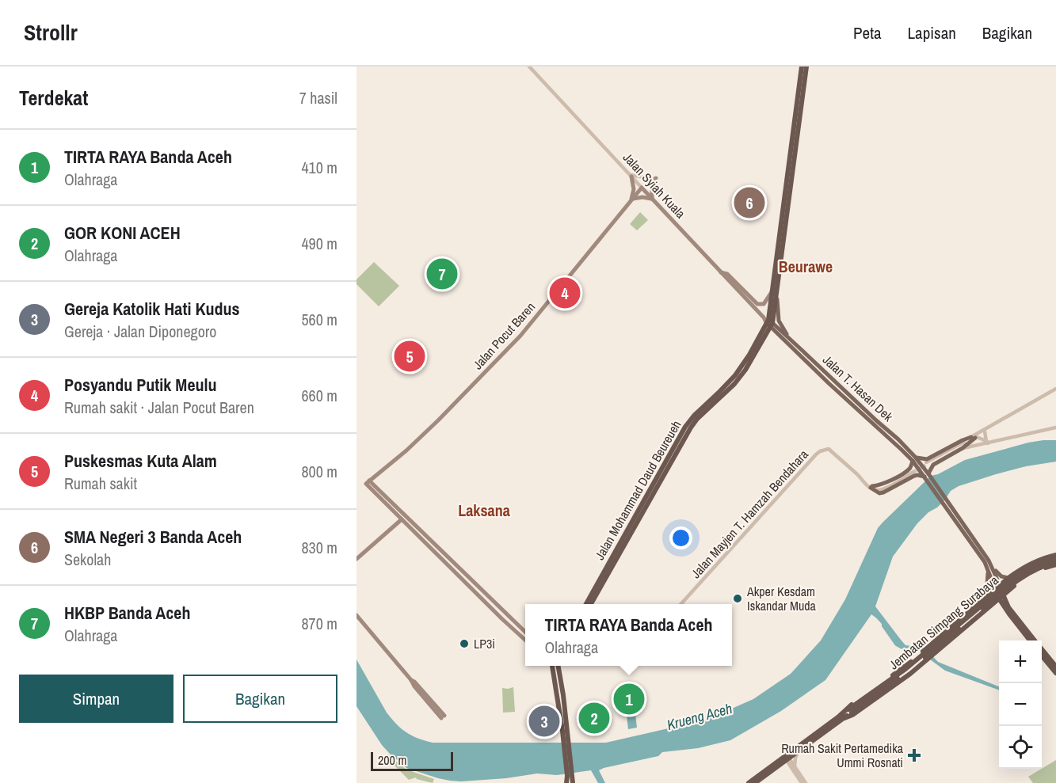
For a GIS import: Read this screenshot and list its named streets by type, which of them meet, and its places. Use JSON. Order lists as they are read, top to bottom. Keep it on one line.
{"streets":{"highway":["Jalan Mohammad Daud Beureueh","Jembatan Simpang Surabaya"],"main road":["Jalan Syiah Kuala","Jalan Pocut Baren","Jalan T. Hasan Dek"],"street":["Jalan Mayjen T. Hamzah Bendahara"]},"crossings":[["Jalan Syiah Kuala","Jalan Pocut Baren"],["Jalan Syiah Kuala","Jalan T. Hasan Dek"],["Jalan Syiah Kuala","Jalan Mohammad Daud Beureueh"],["Jalan T. Hasan Dek","Jalan Mohammad Daud Beureueh"]],"districts":["Beurawe","Laksana"],"water":["Krueng Aceh"],"places":{"other":["Akper Kesdam Iskandar Muda","LP3i"],"health":["Rumah Sakit Pertamedika Ummi Rosnati"]},"scale_bar":"200 m","page":{"header":"Strollr","nav":["Peta","Lapisan","Bagikan"],"heading":["Terdekat","7 hasil"],"list":[{"mark":"1","name":"TIRTA RAYA Banda Aceh","note":"Olahraga","value":"410 m"},{"mark":"2","name":"GOR KONI ACEH","note":"Olahraga","value":"490 m"},{"mark":"3","name":"Gereja Katolik Hati Kudus","note":"Gereja · Jalan Diponegoro","value":"560 m"},{"mark":"4","name":"Posyandu Putik Meulu","note":"Rumah sakit · Jalan Pocut Baren","value":"660 m"},{"mark":"5","name":"Puskesmas Kuta Alam","note":"Rumah sakit","value":"800 m"},{"mark":"6","name":"SMA Negeri 3 Banda Aceh","note":"Sekolah","value":"830 m"},{"mark":"7","name":"HKBP Banda Aceh","note":"Olahraga","value":"870 m"}],"pins":["6","7","4","5","1","2","3"],"popup":["TIRTA RAYA Banda Aceh","Olahraga"],"map_buttons":["+","−"],"buttons":["Simpan","Bagikan"],"scale":"200 m"}}
